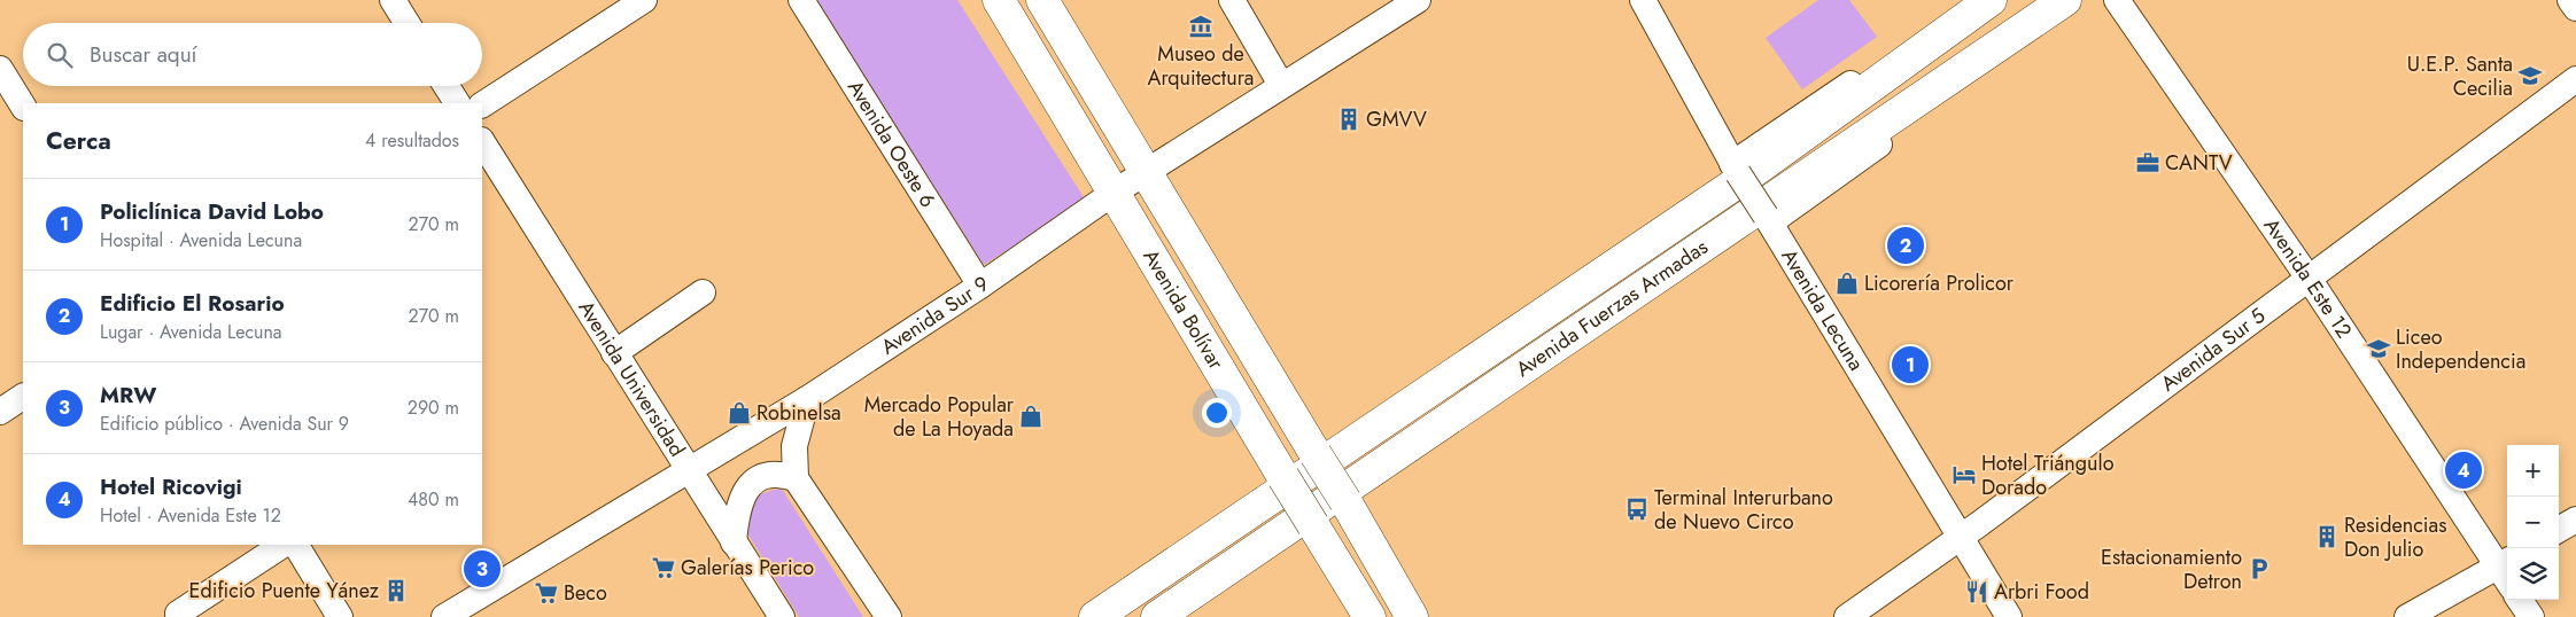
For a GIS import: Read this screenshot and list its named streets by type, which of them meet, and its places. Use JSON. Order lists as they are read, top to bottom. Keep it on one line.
{"streets":{"main road":["Avenida Bolívar","Avenida Fuerzas Armadas"],"street":["Avenida Oeste 6","Avenida Este 12","Avenida Lecuna","Avenida Sur 9","Avenida Sur 5","Avenida Universidad"]},"crossings":[["Avenida Oeste 6","Avenida Sur 9"],["Avenida Este 12","Avenida Sur 5"],["Avenida Bolívar","Avenida Sur 9"],["Avenida Lecuna","Avenida Sur 5"],["Avenida Sur 9","Avenida Universidad"]],"places":{"museum":["Museo de Arquitectura"],"school or university":["U.E.P. Santa Cecilia","Liceo Independencia"],"building":["GMVV","Residencias Don Julio","Edificio Puente Yánez"],"office":["CANTV"],"shop":["Licorería Prolicor","Robinelsa","Mercado Popular de La Hoyada"],"hotel":["Hotel Triángulo Dorado"],"bus stop":["Terminal Interurbano de Nuevo Circo"],"supermarket":["Galerías Perico","Beco"],"parking":["Estacionamiento Detron"],"restaurant":["Arbri Food"]},"page":{"search":"Buscar aquí","heading":["Cerca","4 resultados"],"list":[{"mark":"1","name":"Policlínica David Lobo","note":"Hospital · Avenida Lecuna","value":"270 m"},{"mark":"2","name":"Edificio El Rosario","note":"Lugar · Avenida Lecuna","value":"270 m"},{"mark":"3","name":"MRW","note":"Edificio público · Avenida Sur 9","value":"290 m"},{"mark":"4","name":"Hotel Ricovigi","note":"Hotel · Avenida Este 12","value":"480 m"}],"pins":["2","1","4","3"],"map_buttons":["+","−"]}}
